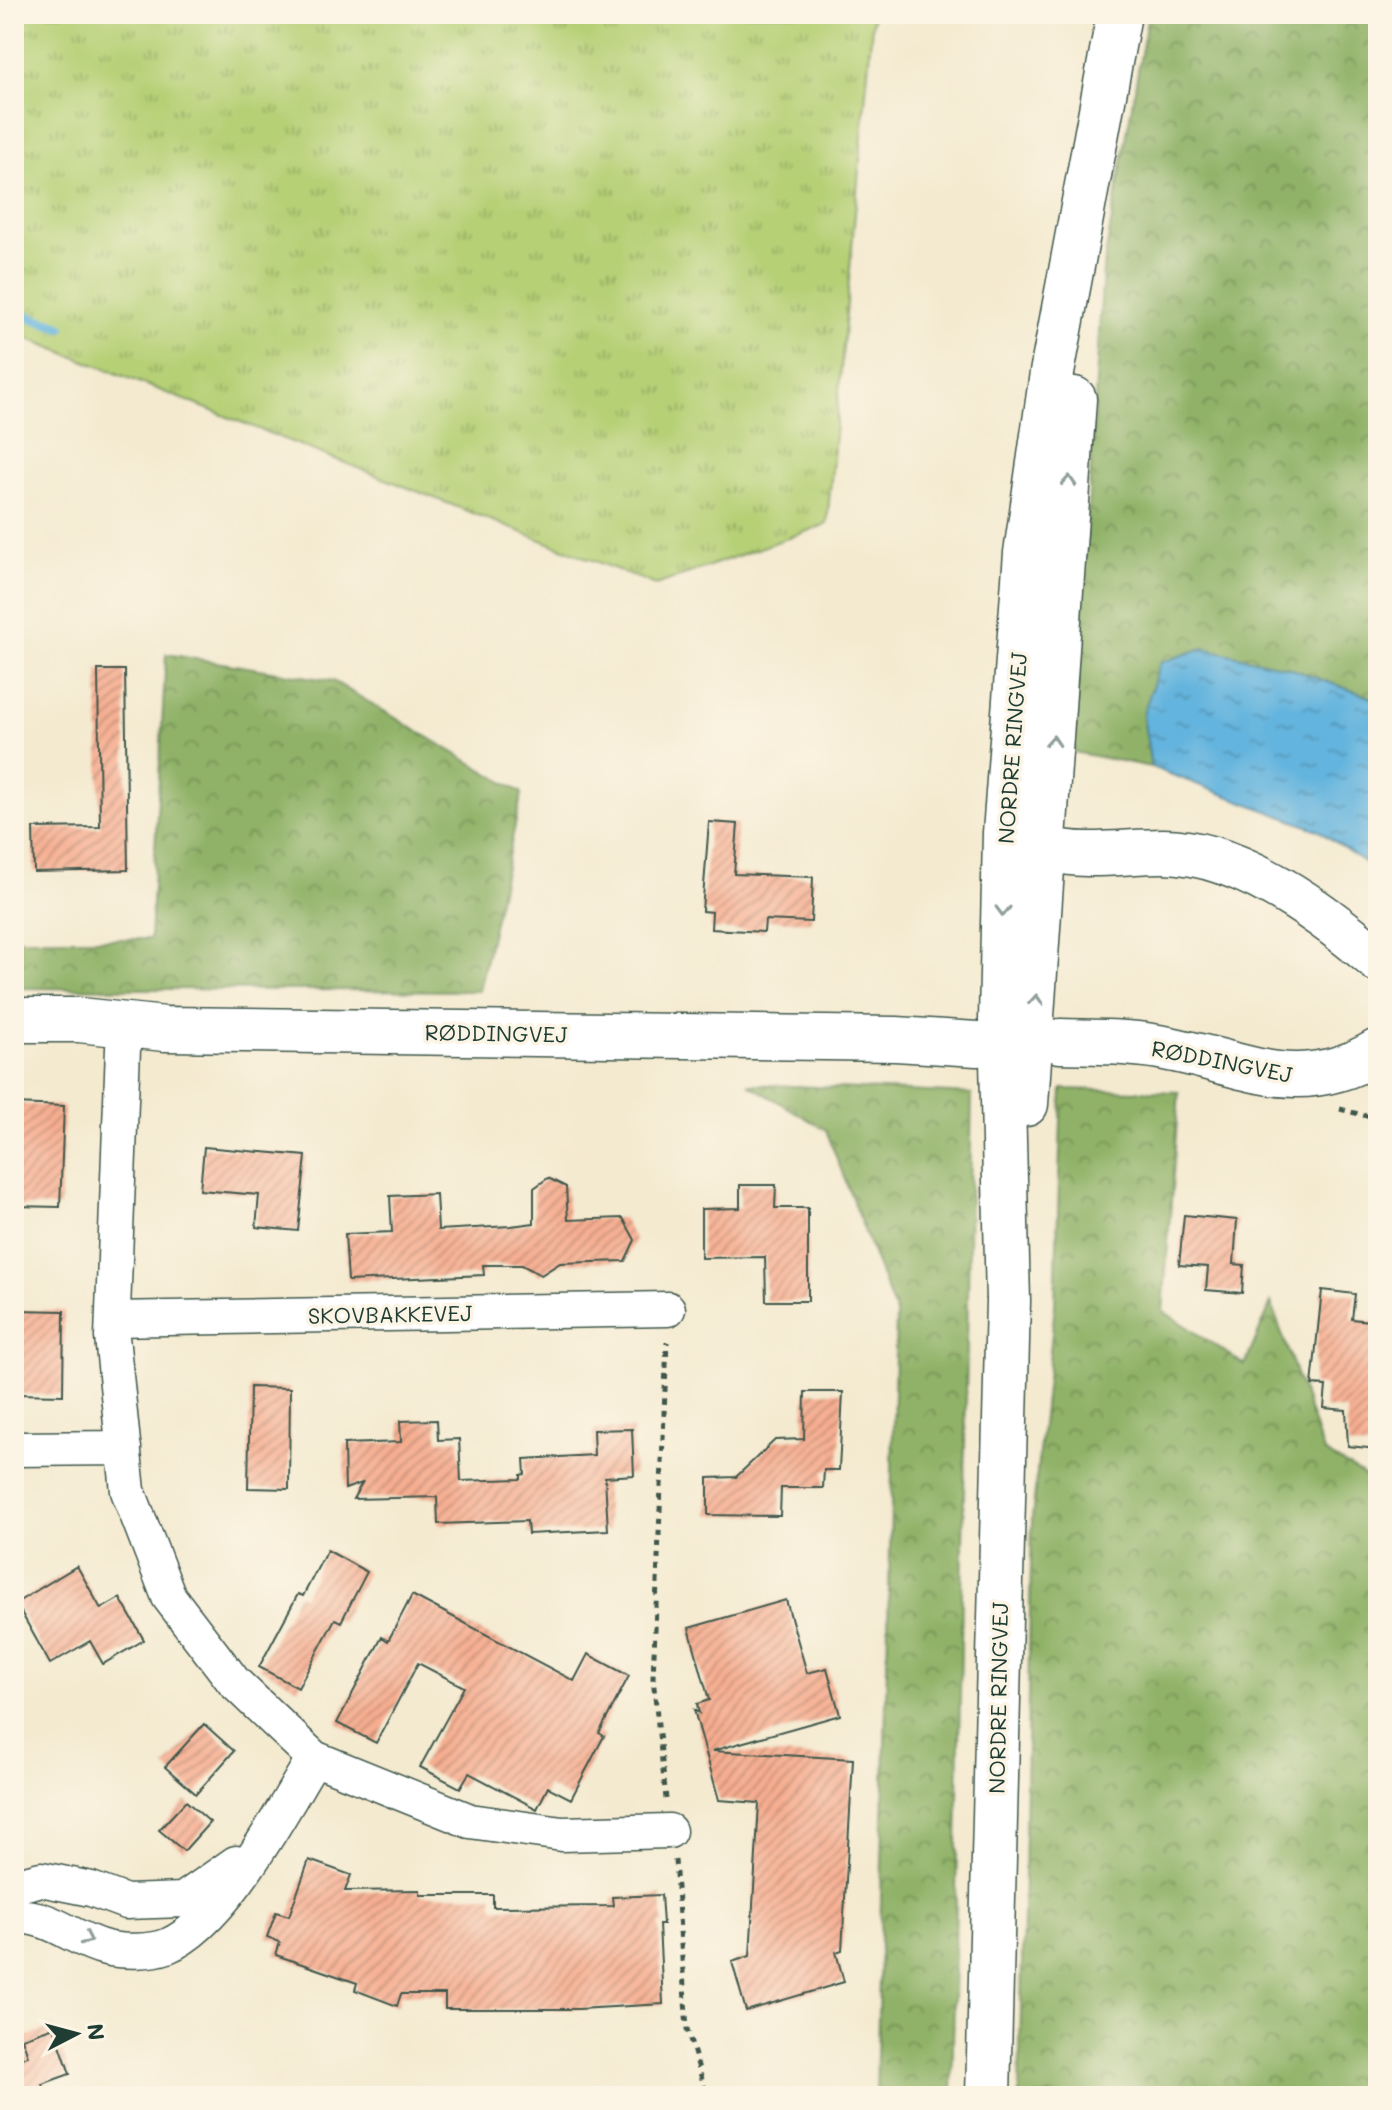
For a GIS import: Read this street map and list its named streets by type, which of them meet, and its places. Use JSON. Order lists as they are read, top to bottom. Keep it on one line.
{"streets":{"main road":["NORDRE RINGVEJ","RØDDINGVEJ"],"street":["SKOVBAKKEVEJ"]},"north":"right"}
